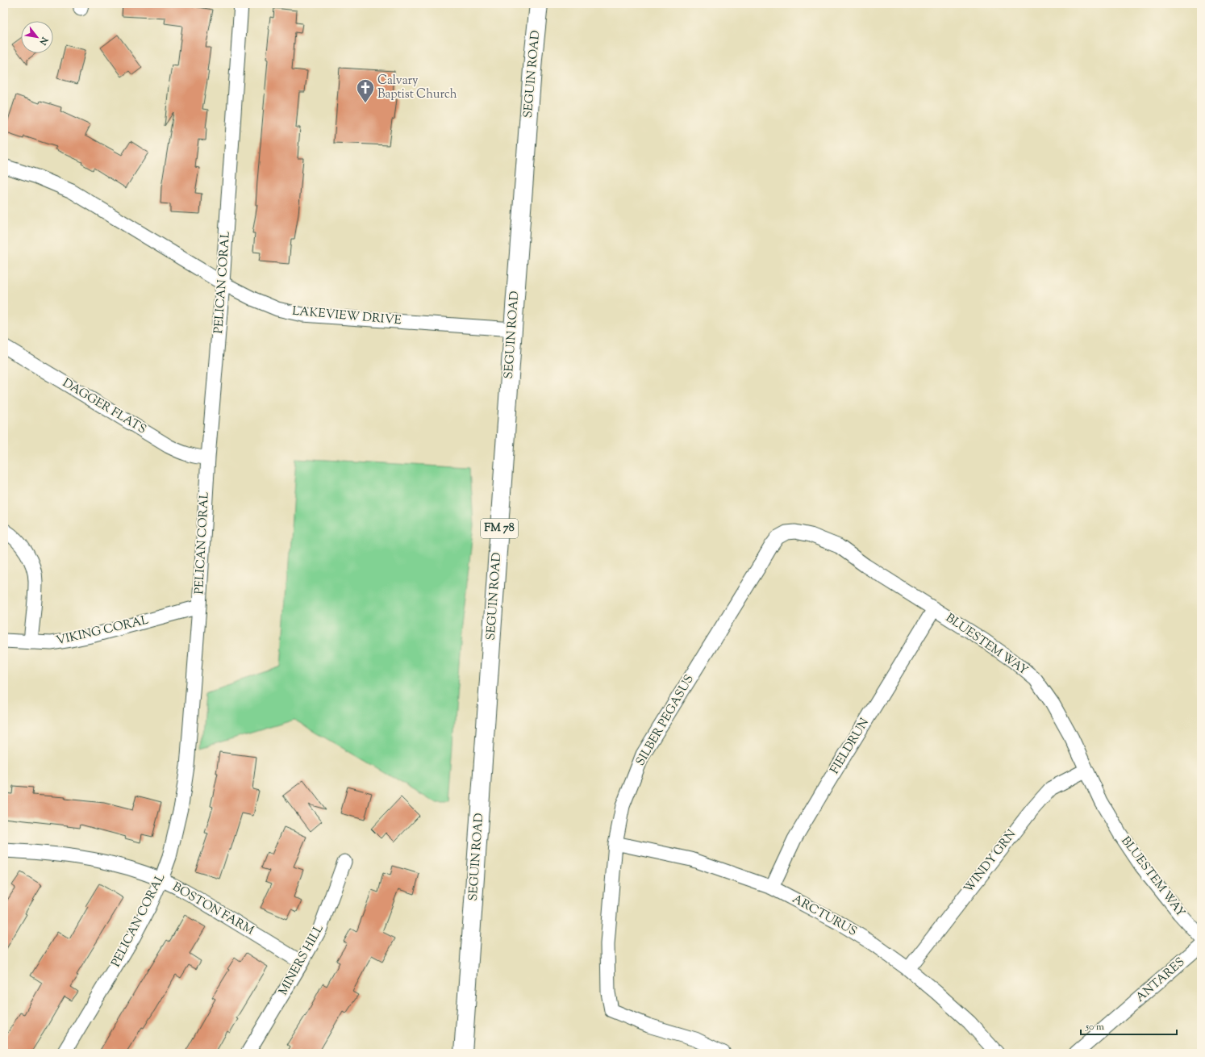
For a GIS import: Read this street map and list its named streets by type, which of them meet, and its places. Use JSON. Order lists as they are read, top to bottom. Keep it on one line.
{"streets":{"main road":["SEGUIN ROAD","FM 78"],"street":["PELICAN CORAL","LAKEVIEW DRIVE","DAGGER FLATS","VIKING CORAL","BLUESTEM WAY","SILBER PEGASUS","FIELDRUN","WINDY GRN","BOSTON FARM","ARCTURUS","MINERS HILL","ANTARES"]},"crossings":[["SEGUIN ROAD","LAKEVIEW DRIVE"],["PELICAN CORAL","LAKEVIEW DRIVE"],["PELICAN CORAL","DAGGER FLATS"],["PELICAN CORAL","VIKING CORAL"],["PELICAN CORAL","BOSTON FARM"],["BLUESTEM WAY","SILBER PEGASUS"],["BLUESTEM WAY","FIELDRUN"],["BLUESTEM WAY","WINDY GRN"],["SILBER PEGASUS","ARCTURUS"],["FIELDRUN","ARCTURUS"],["WINDY GRN","ARCTURUS"],["BOSTON FARM","MINERS HILL"]],"places":{"church":["Calvary Baptist Church"]},"scale_bar":"50 m","north":"bottom right"}
